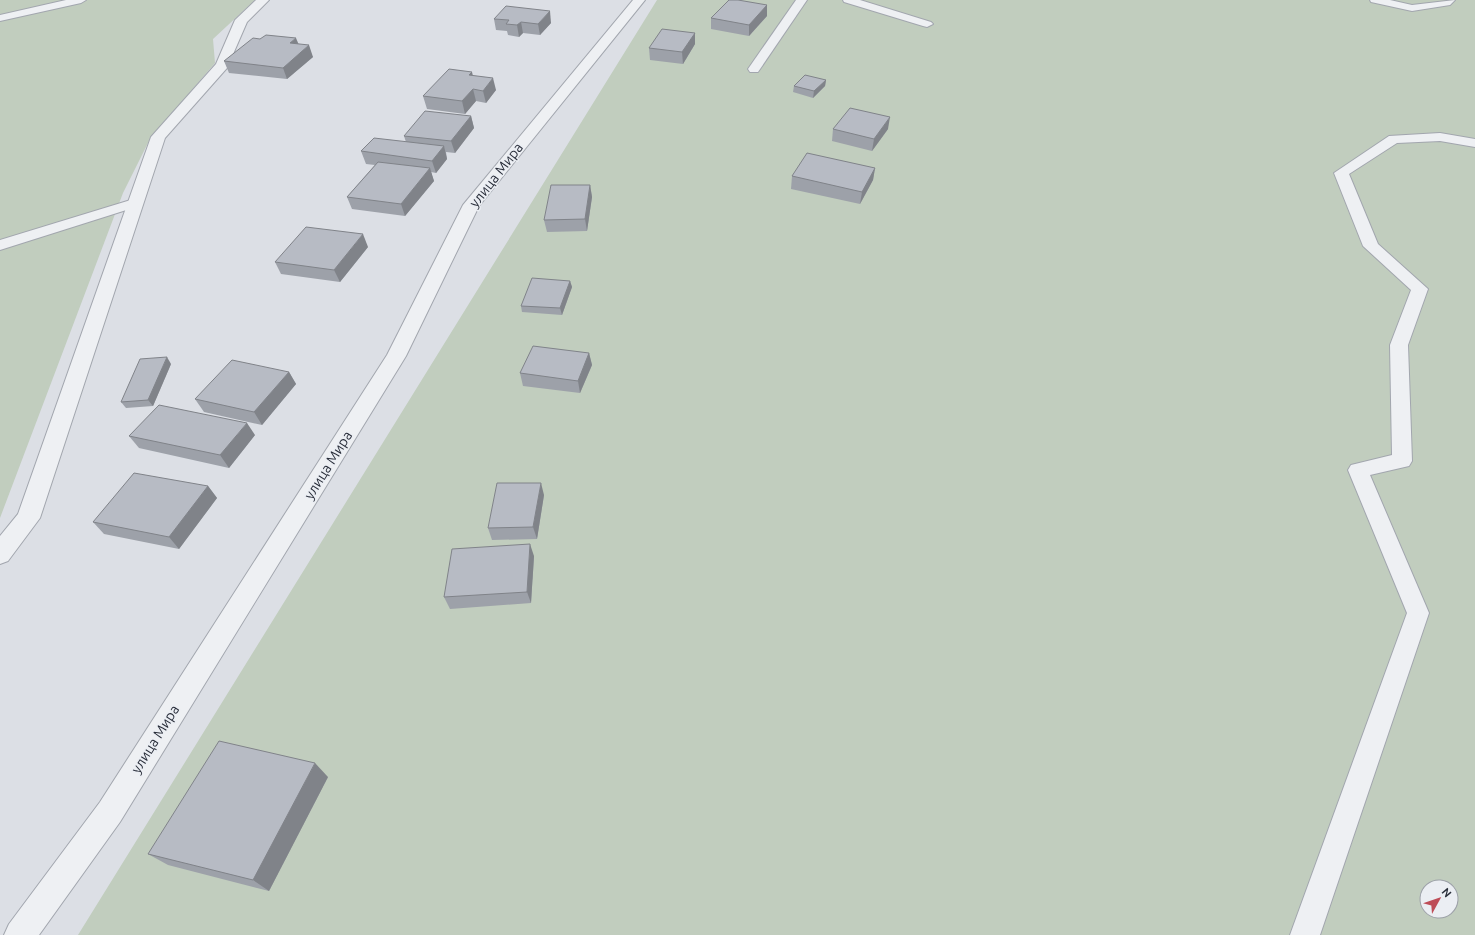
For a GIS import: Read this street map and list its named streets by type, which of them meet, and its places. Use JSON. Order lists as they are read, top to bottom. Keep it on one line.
{"streets":{"street":["улица Мира"]},"north":"top right"}
